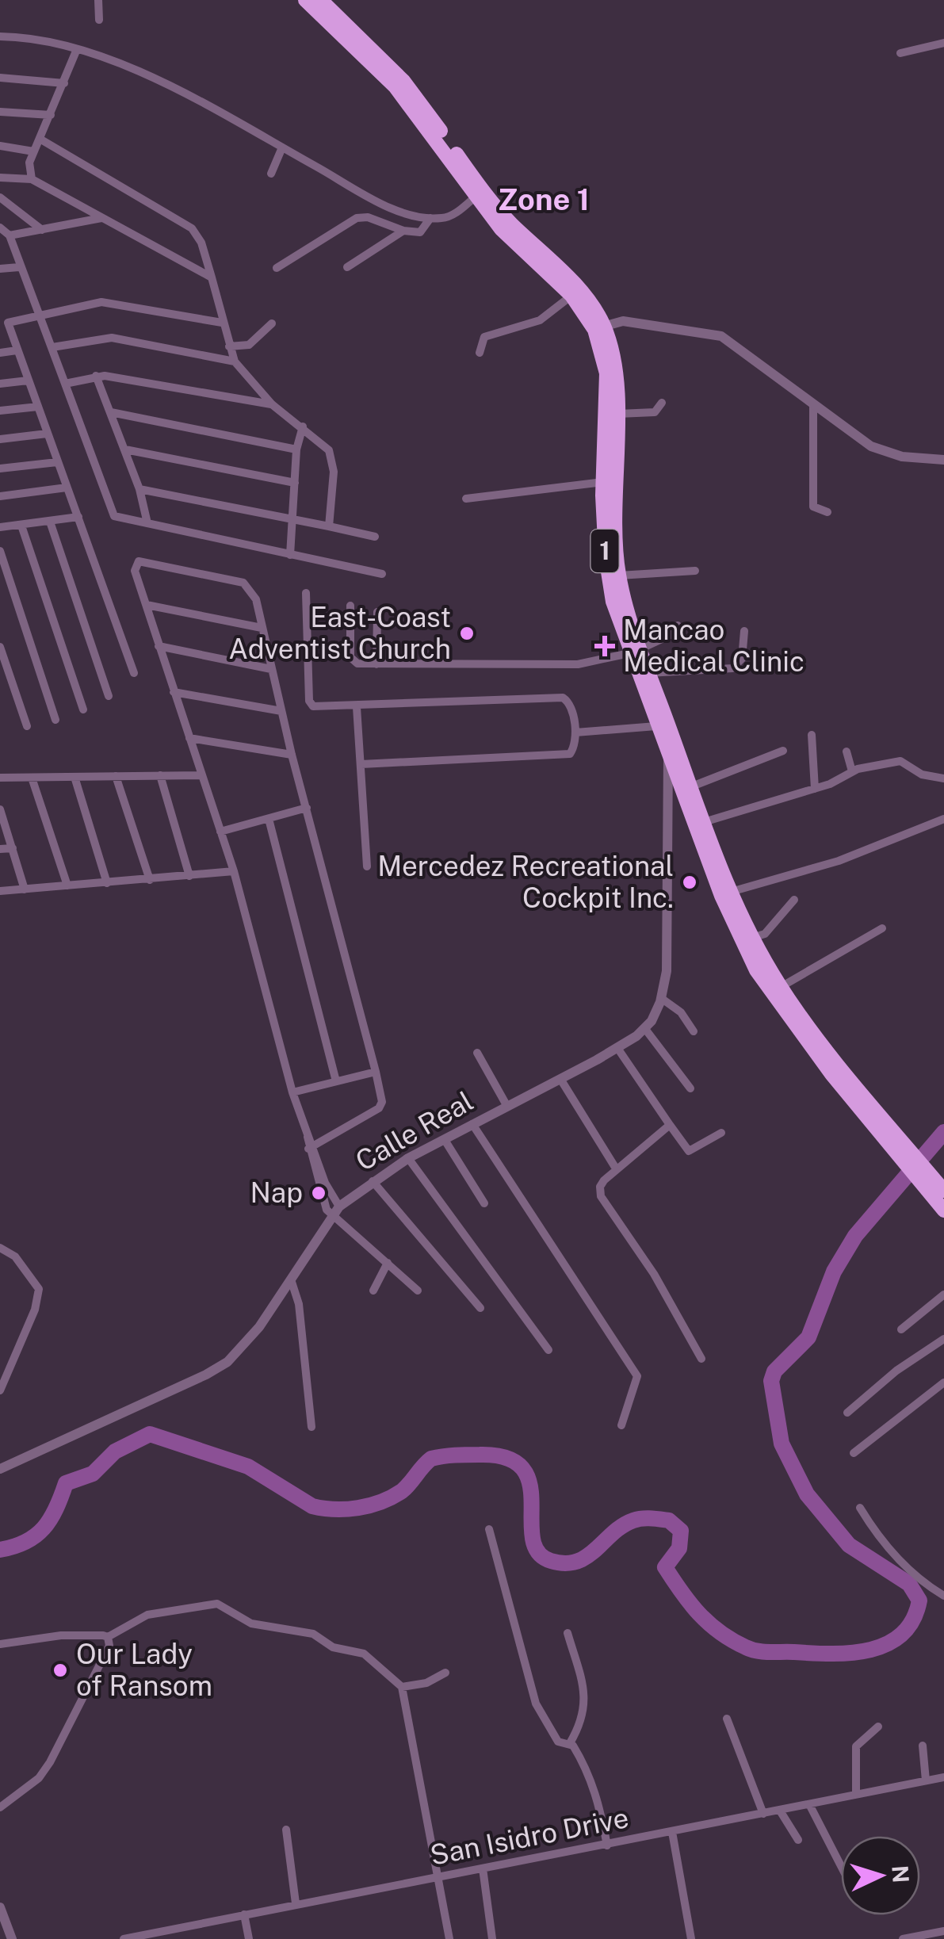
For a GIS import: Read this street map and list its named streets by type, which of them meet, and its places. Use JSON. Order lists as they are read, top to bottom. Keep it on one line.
{"streets":{"highway":["1"],"street":["Calle Real","San Isidro Drive"]},"crossings":[["1","Calle Real"]],"districts":["Zone 1"],"places":{"other":["East-Coast Adventist Church","Mercedez Recreational Cockpit Inc.","Nap","Our Lady of Ransom"],"health":["Mancao Medical Clinic"]},"north":"right"}
